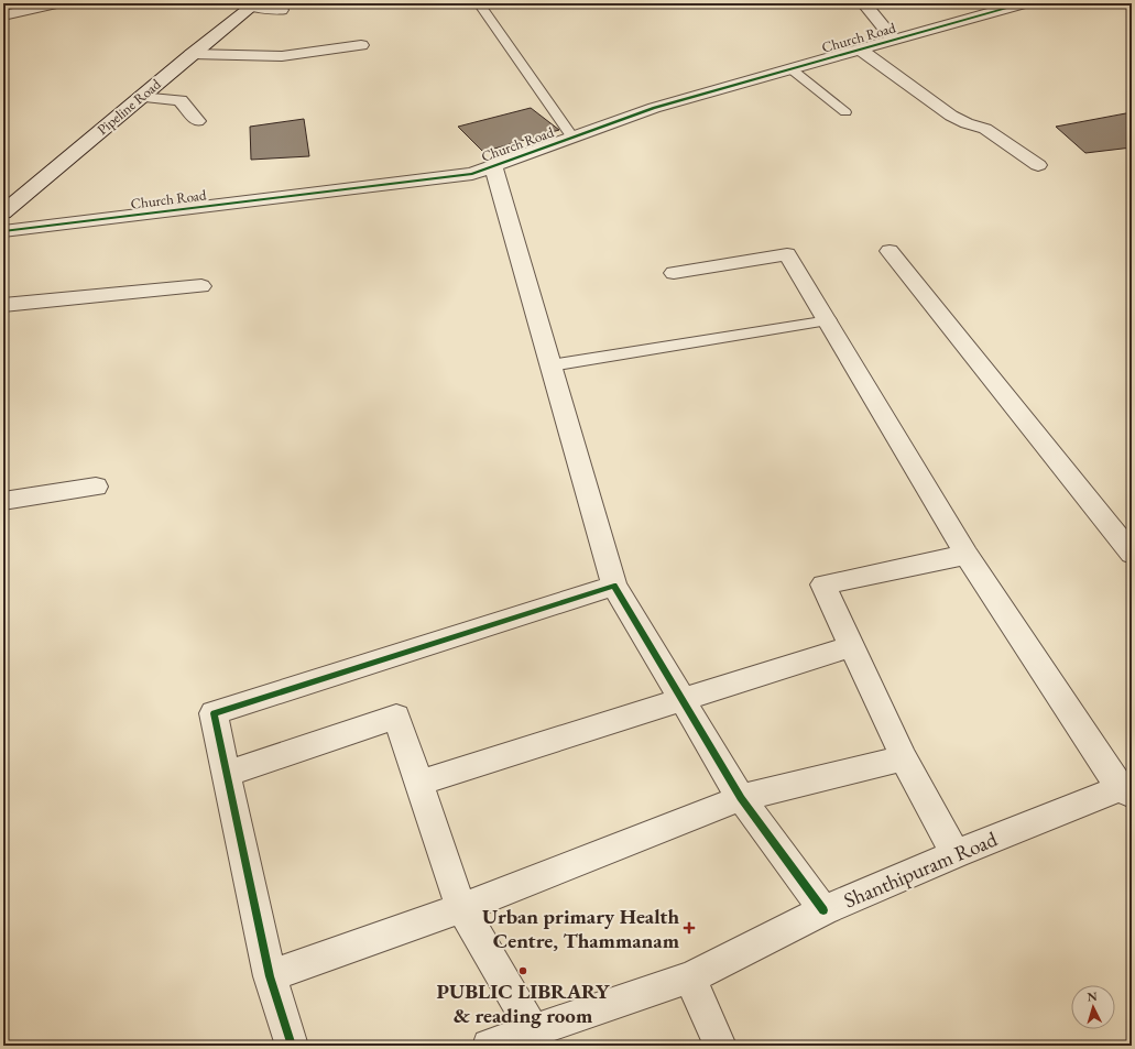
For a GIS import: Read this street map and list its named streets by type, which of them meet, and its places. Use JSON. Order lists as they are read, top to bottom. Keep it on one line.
{"streets":{"street":["Church Road","Pipeline Road","Shanthipuram Road"]},"places":{"health":["Urban primary Health Centre, Thammanam"],"other":["PUBLIC LIBRARY & reading room"]},"north":"top"}
